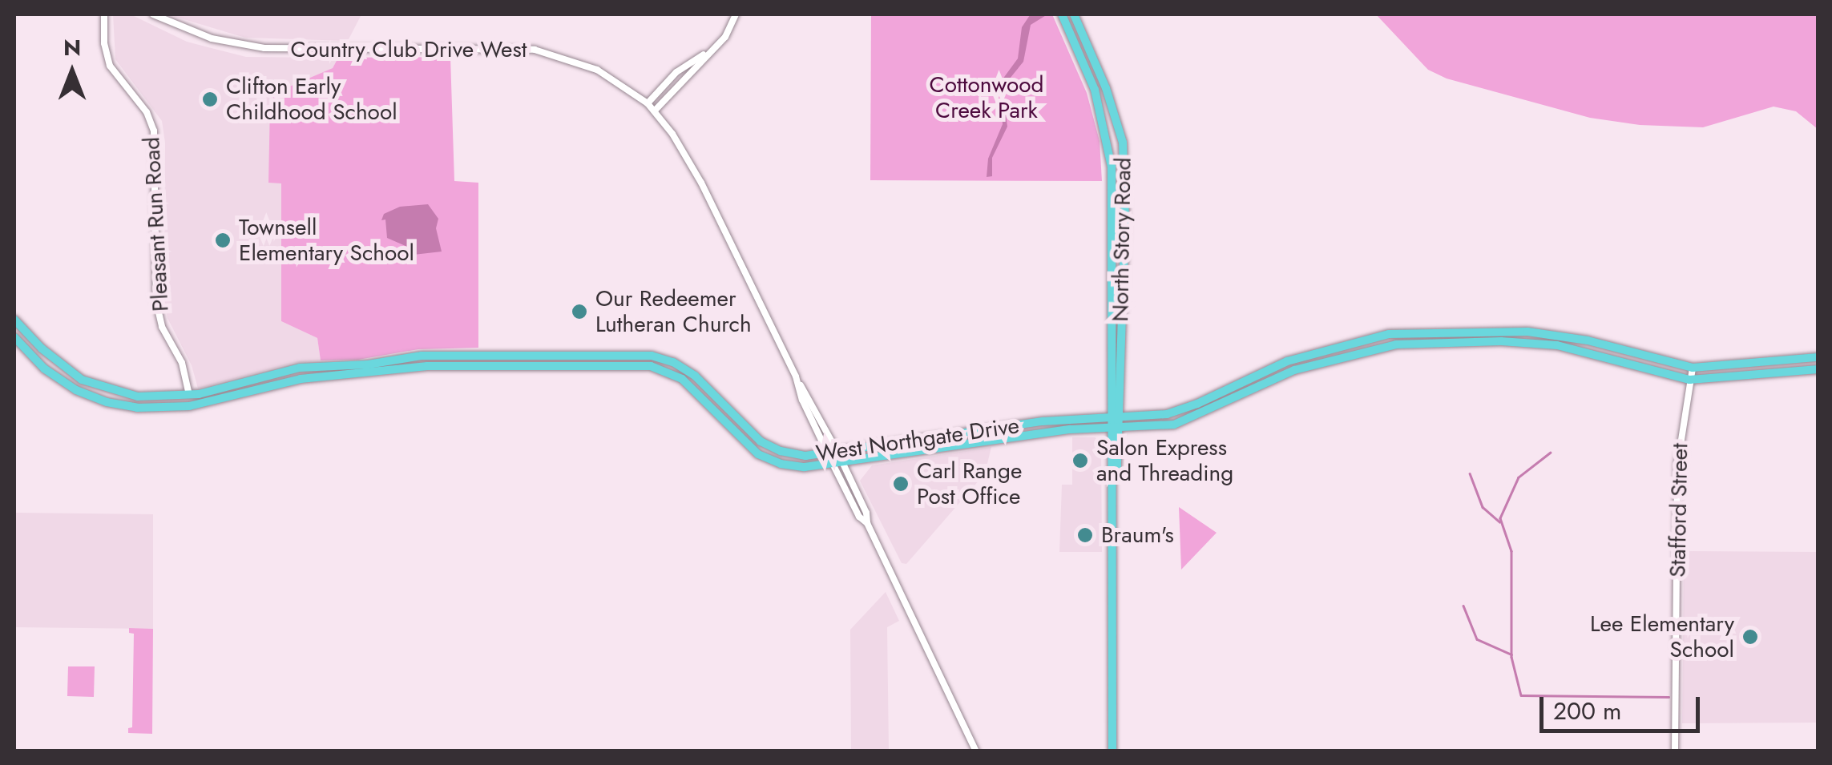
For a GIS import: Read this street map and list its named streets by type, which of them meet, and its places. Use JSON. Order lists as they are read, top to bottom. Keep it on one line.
{"streets":{"main road":["North Story Road","West Northgate Drive"],"street":["Country Club Drive West","Pleasant Run Road","Stafford Street"]},"crossings":[["Country Club Drive West","West Northgate Drive"],["Pleasant Run Road","West Northgate Drive"],["North Story Road","West Northgate Drive"],["West Northgate Drive","Stafford Street"]],"parks":["Cottonwood Creek Park"],"places":["Clifton Early Childhood School","Townsell Elementary School","Our Redeemer Lutheran Church","Salon Express and Threading","Carl Range Post Office","Braum's","Lee Elementary School"],"scale_bar":"200 m","north":"top"}
